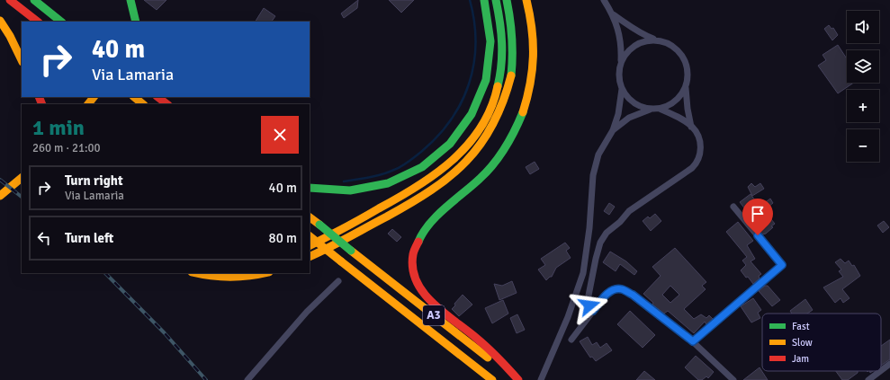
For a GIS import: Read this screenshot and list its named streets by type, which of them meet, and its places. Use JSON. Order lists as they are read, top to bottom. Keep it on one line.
{"streets":{"main road":["A3"]},"legend":["Fast","Slow","Jam"],"page":{"map_buttons":["+","−"],"turn":["40 m","Via Lamaria"],"heading":["1 min","260 m · 21:00"],"list":[{"name":"Turn right","note":"Via Lamaria","value":"40 m"},{"name":"Turn left","value":"80 m"}]}}
